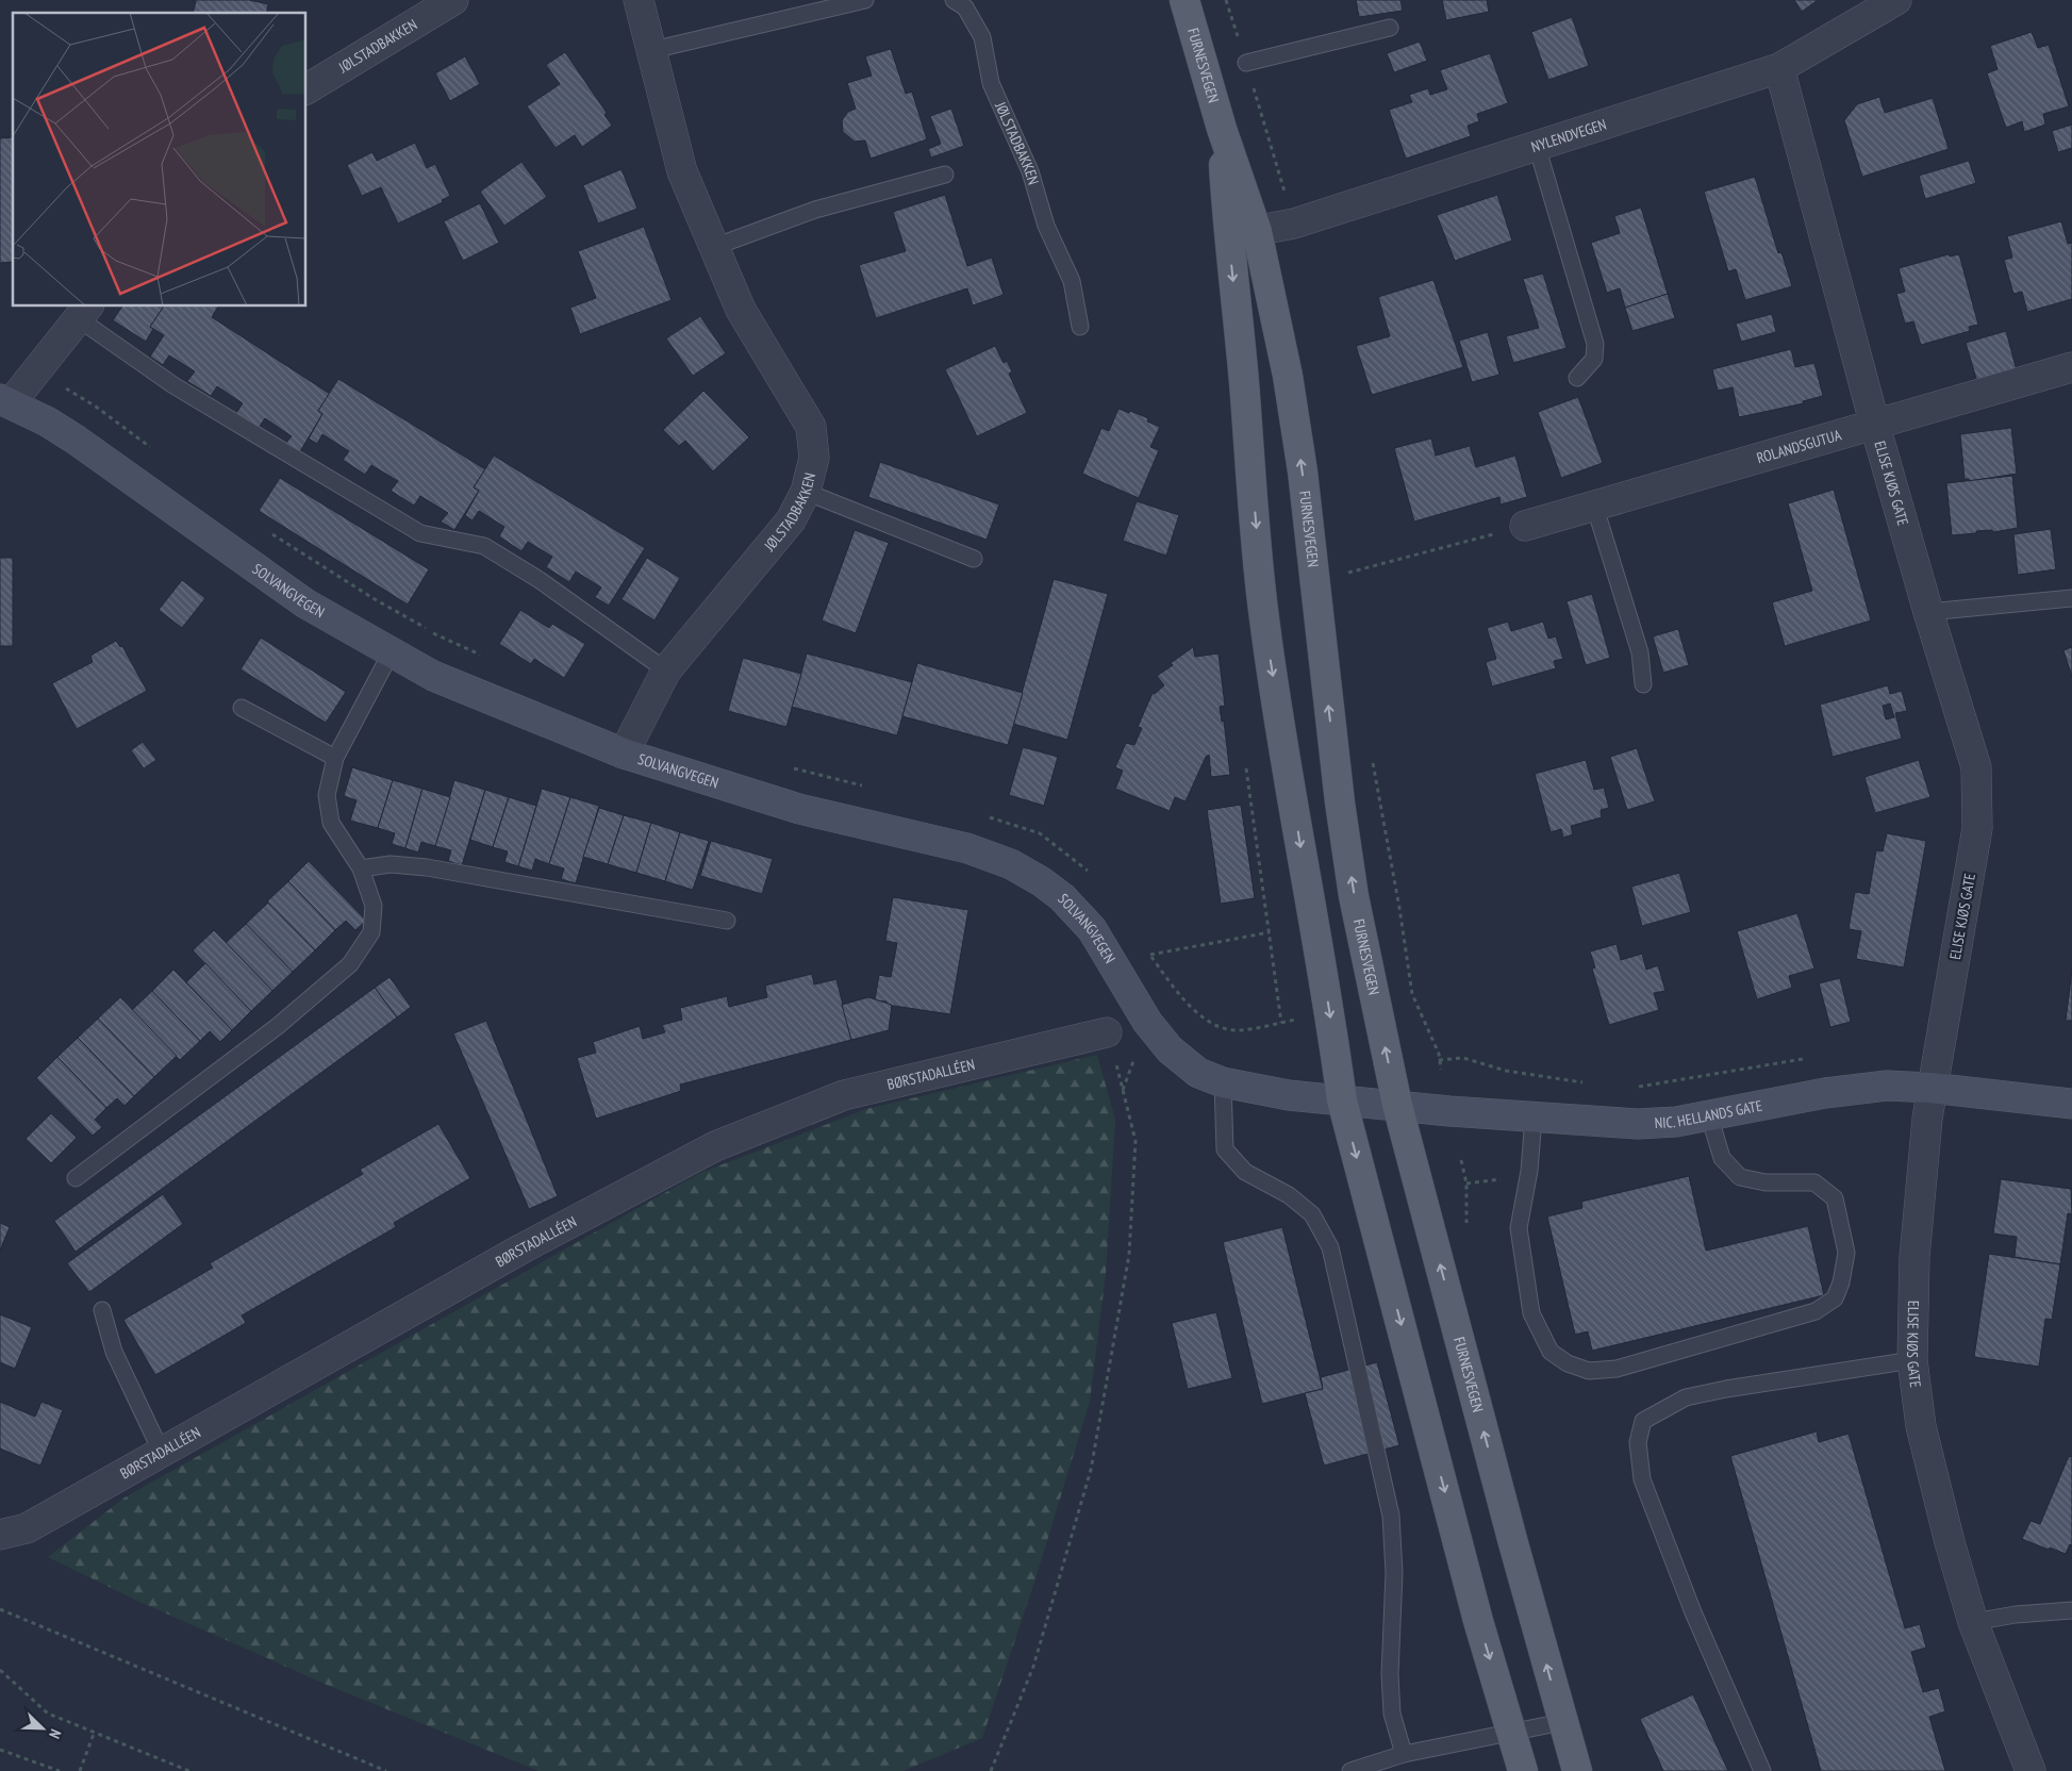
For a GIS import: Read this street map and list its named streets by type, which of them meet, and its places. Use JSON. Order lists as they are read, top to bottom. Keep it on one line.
{"streets":{"main road":["FURNESVEGEN","SOLVANGVEGEN","NIC. HELLANDS GATE"],"street":["JØLSTADBAKKEN","NYLENDVEGEN","ROLANDSGUTUA","ELISE KJØS GATE","BØRSTADALLÉEN"]},"crossings":[["JØLSTADBAKKEN","SOLVANGVEGEN"],["FURNESVEGEN","NYLENDVEGEN"],["FURNESVEGEN","SOLVANGVEGEN"],["FURNESVEGEN","NIC. HELLANDS GATE"],["NYLENDVEGEN","ELISE KJØS GATE"],["ROLANDSGUTUA","ELISE KJØS GATE"],["ELISE KJØS GATE","NIC. HELLANDS GATE"],["SOLVANGVEGEN","NIC. HELLANDS GATE"]],"north":"bottom right"}
